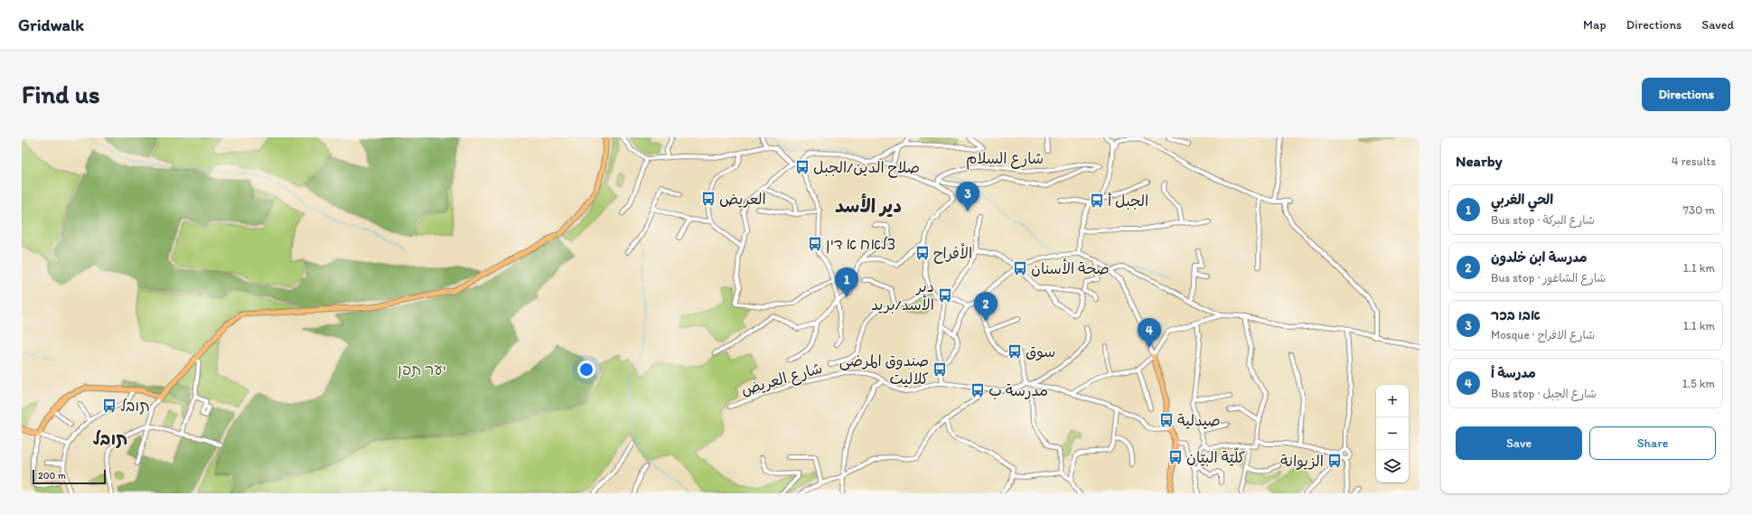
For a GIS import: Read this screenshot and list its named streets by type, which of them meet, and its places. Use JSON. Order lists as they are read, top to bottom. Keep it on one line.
{"streets":{"street":["شارع السلام","شارع العريض"]},"districts":["دير الأسد","תובל"],"parks":["יער תפן"],"places":{"bus stop":["صلاح الدين/الجبل","العريض","الجبل أ","צלאח א דין","الأفراح","صحة الأسنان","دير الأسد/بريد","سوق","صندوق المرضى كلاليت","مدرسة ب","תובל","صيدلية","كلّيّة البيّان","الزيوانة"]},"scale_bar":"200 m","page":{"header":"Gridwalk","nav":["Map","Directions","Saved"],"buttons":["Directions",["Save","Share"]],"title":"Find us","heading":["Nearby","4 results"],"pins":["3","1","2","4"],"list":[{"mark":"1","name":"الحي الغربي","note":"Bus stop · شارع البركة","value":"730 m"},{"mark":"2","name":"مدرسة ابن خلدون","note":"Bus stop · شارع الشاغور","value":"1.1 km"},{"mark":"3","name":"אבו בכר","note":"Mosque · شارع الافراح","value":"1.1 km"},{"mark":"4","name":"مدرسة أ","note":"Bus stop · شارع الجبل","value":"1.5 km"}],"map_buttons":["+","−"],"scale":"200 m"}}
